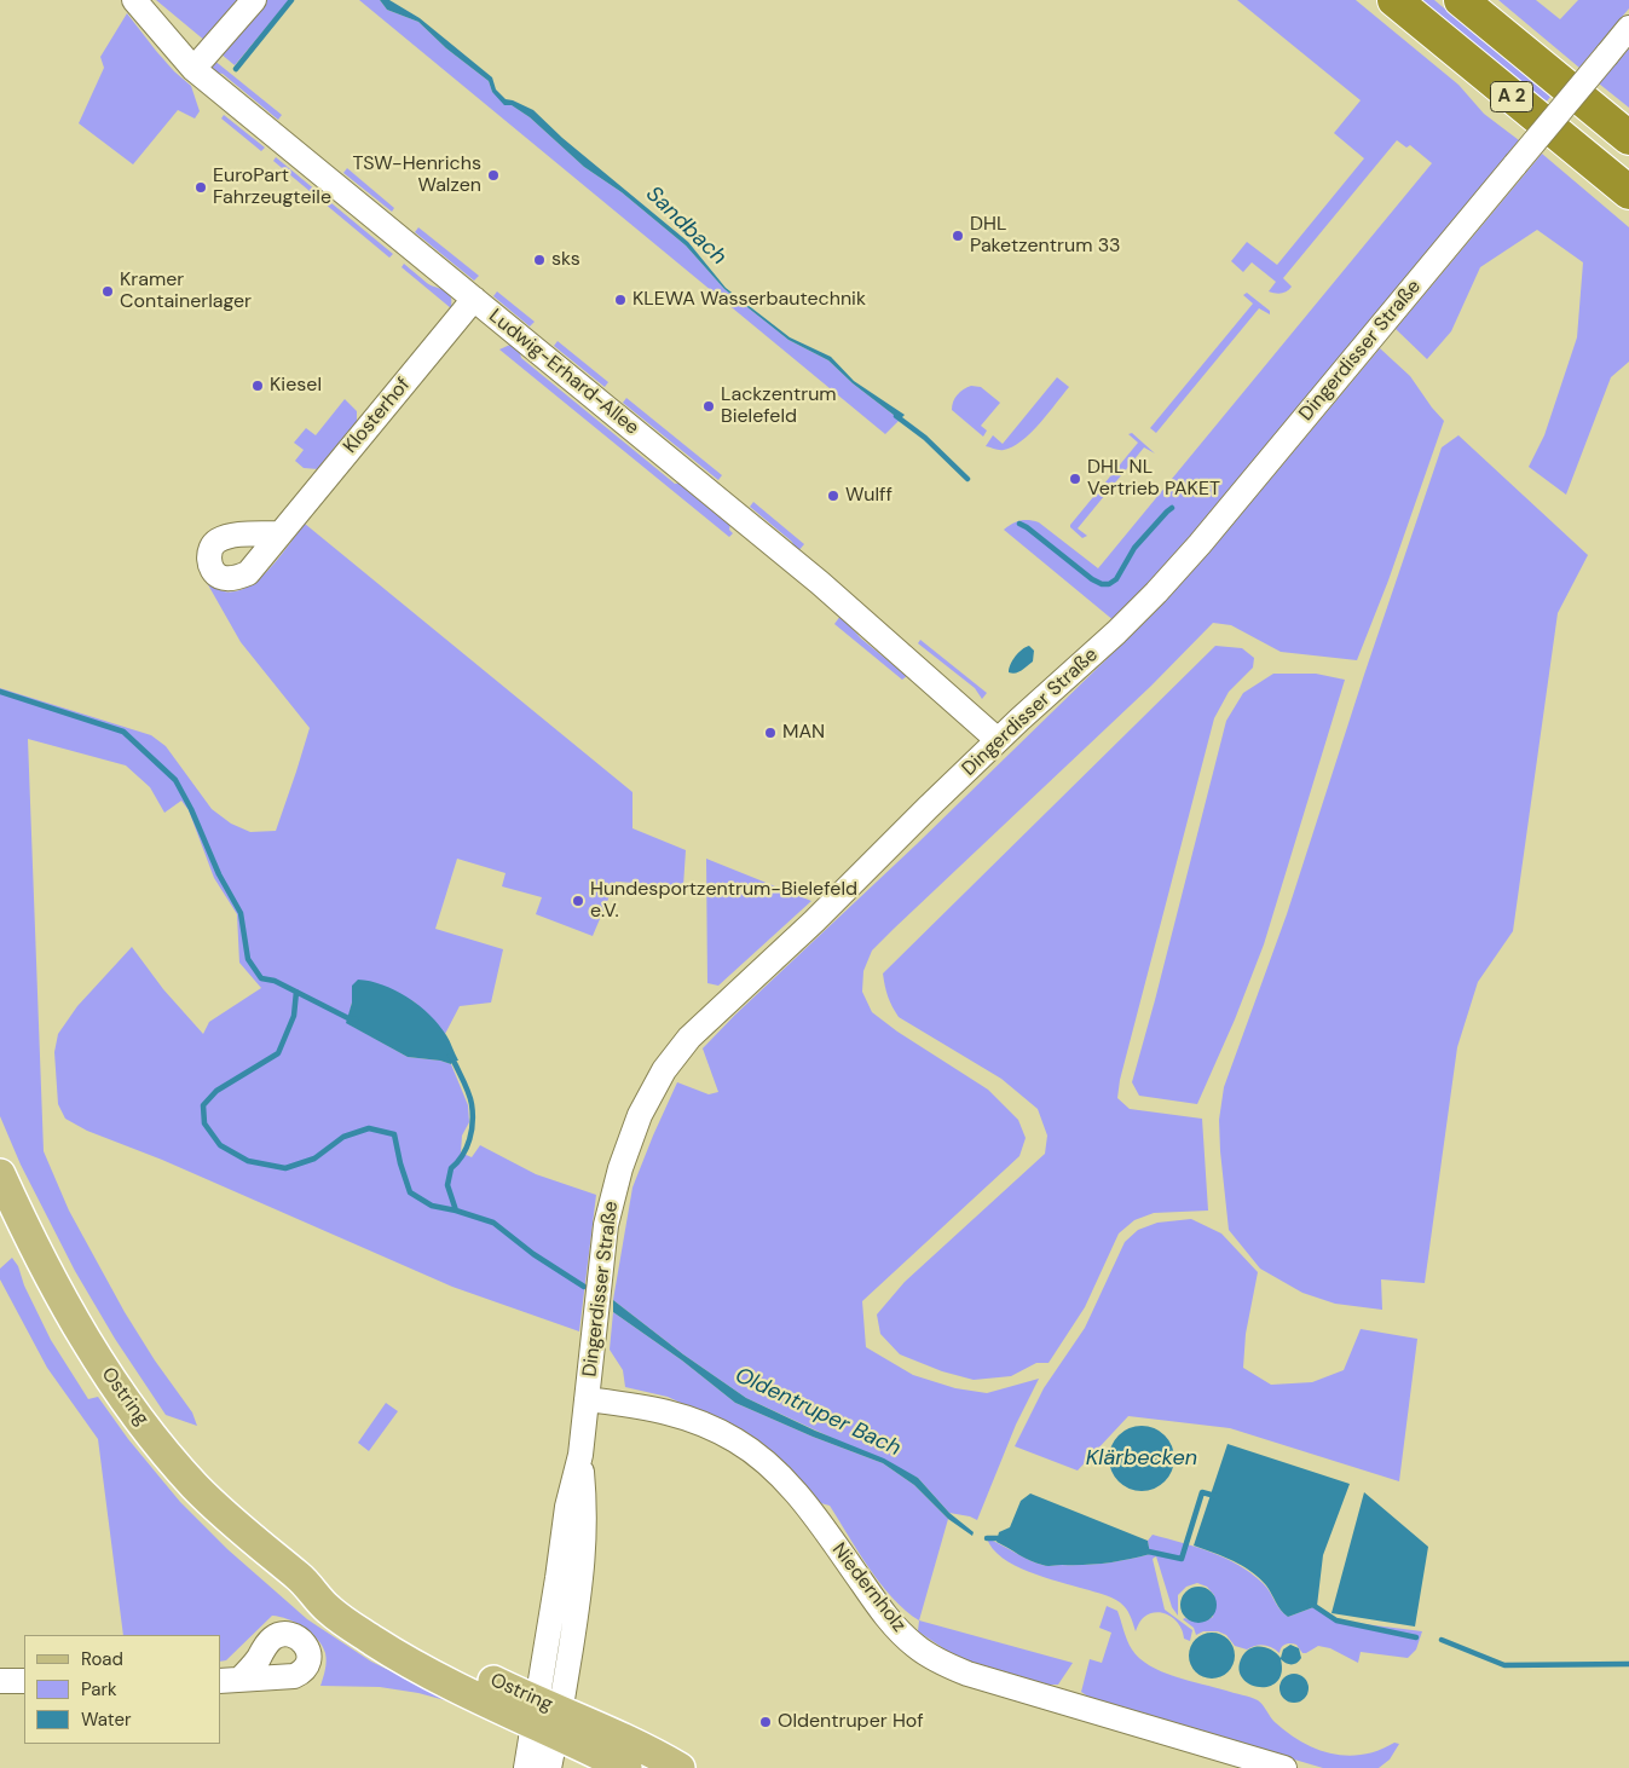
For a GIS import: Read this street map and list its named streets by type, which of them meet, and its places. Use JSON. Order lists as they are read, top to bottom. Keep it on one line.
{"streets":{"highway":["A 2"],"main road":["Ostring"],"street":["Dingerdisser Straße","Ludwig-Erhard-Allee","Klosterhof","Niedernholz"]},"crossings":[["Dingerdisser Straße","Ludwig-Erhard-Allee"],["Dingerdisser Straße","Ostring"],["Dingerdisser Straße","Niedernholz"],["Ludwig-Erhard-Allee","Klosterhof"]],"water":["Sandbach","Oldentruper Bach","Klärbecken"],"places":["TSW-Henrichs Walzen","EuroPart Fahrzeugteile","DHL Paketzentrum 33","sks","Kramer Containerlager","KLEWA Wasserbautechnik","Kiesel","Lackzentrum Bielefeld","DHL NL Vertrieb PAKET","Wulff","MAN","Hundesportzentrum-Bielefeld e.V.","Oldentruper Hof"],"legend":["Road","Park","Water"]}
